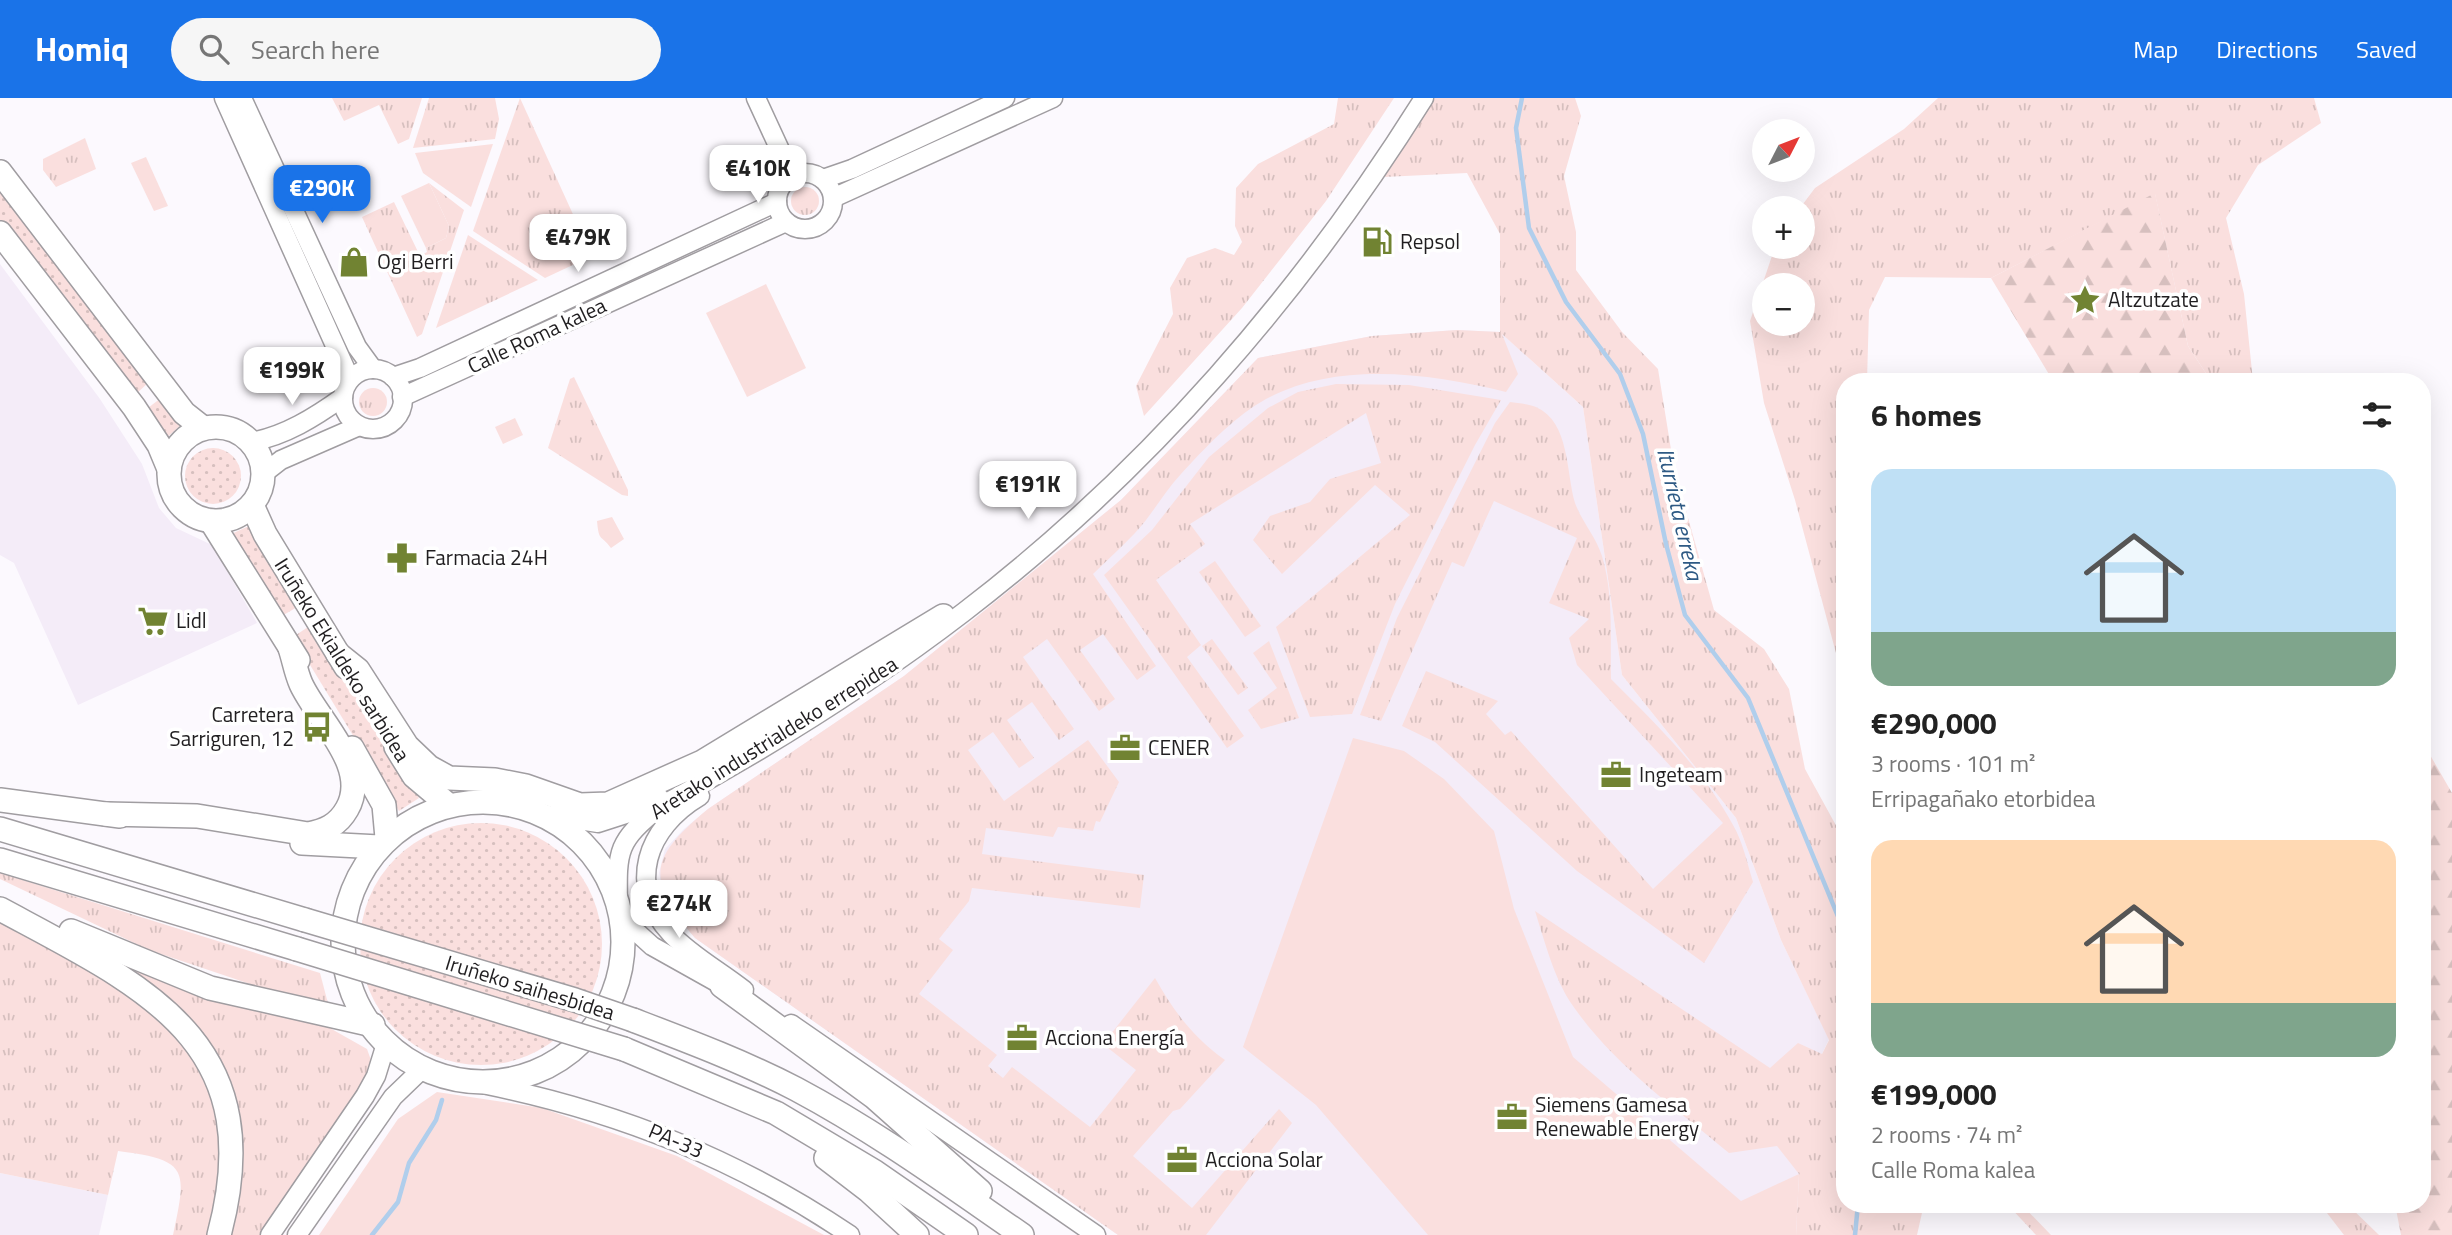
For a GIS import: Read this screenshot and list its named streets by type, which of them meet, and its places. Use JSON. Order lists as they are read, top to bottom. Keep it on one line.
{"streets":{"highway":["Iruñeko Ekialdeko sarbidea","Iruñeko saihesbidea"],"street":["Calle Roma kalea","Aretako industrialdeko errepidea","PA-33"]},"water":["Iturrieta erreka"],"places":{"fuel station":["Repsol"],"shop":["Ogi Berri"],"place":["Altzutzate"],"pharmacy":["Farmacia 24H"],"supermarket":["Lidl"],"bus stop":["Carretera Sarriguren, 12"],"office":["CENER","Ingeteam","Acciona Energía","Siemens Gamesa Renewable Energy","Acciona Solar"]},"north":"top right","page":{"header":"Homiq","search":"Search here","nav":["Map","Directions","Saved"],"map_buttons":["+","−"],"price":["€410K","€290K","€479K","€199K","€191K","€274K"],"heading":"6 homes","list":[{"name":"€290,000","note":"3 rooms · 101 m² · Erripagañako etorbidea"},{"name":"€199,000","note":"2 rooms · 74 m² · Calle Roma kalea"}]}}
